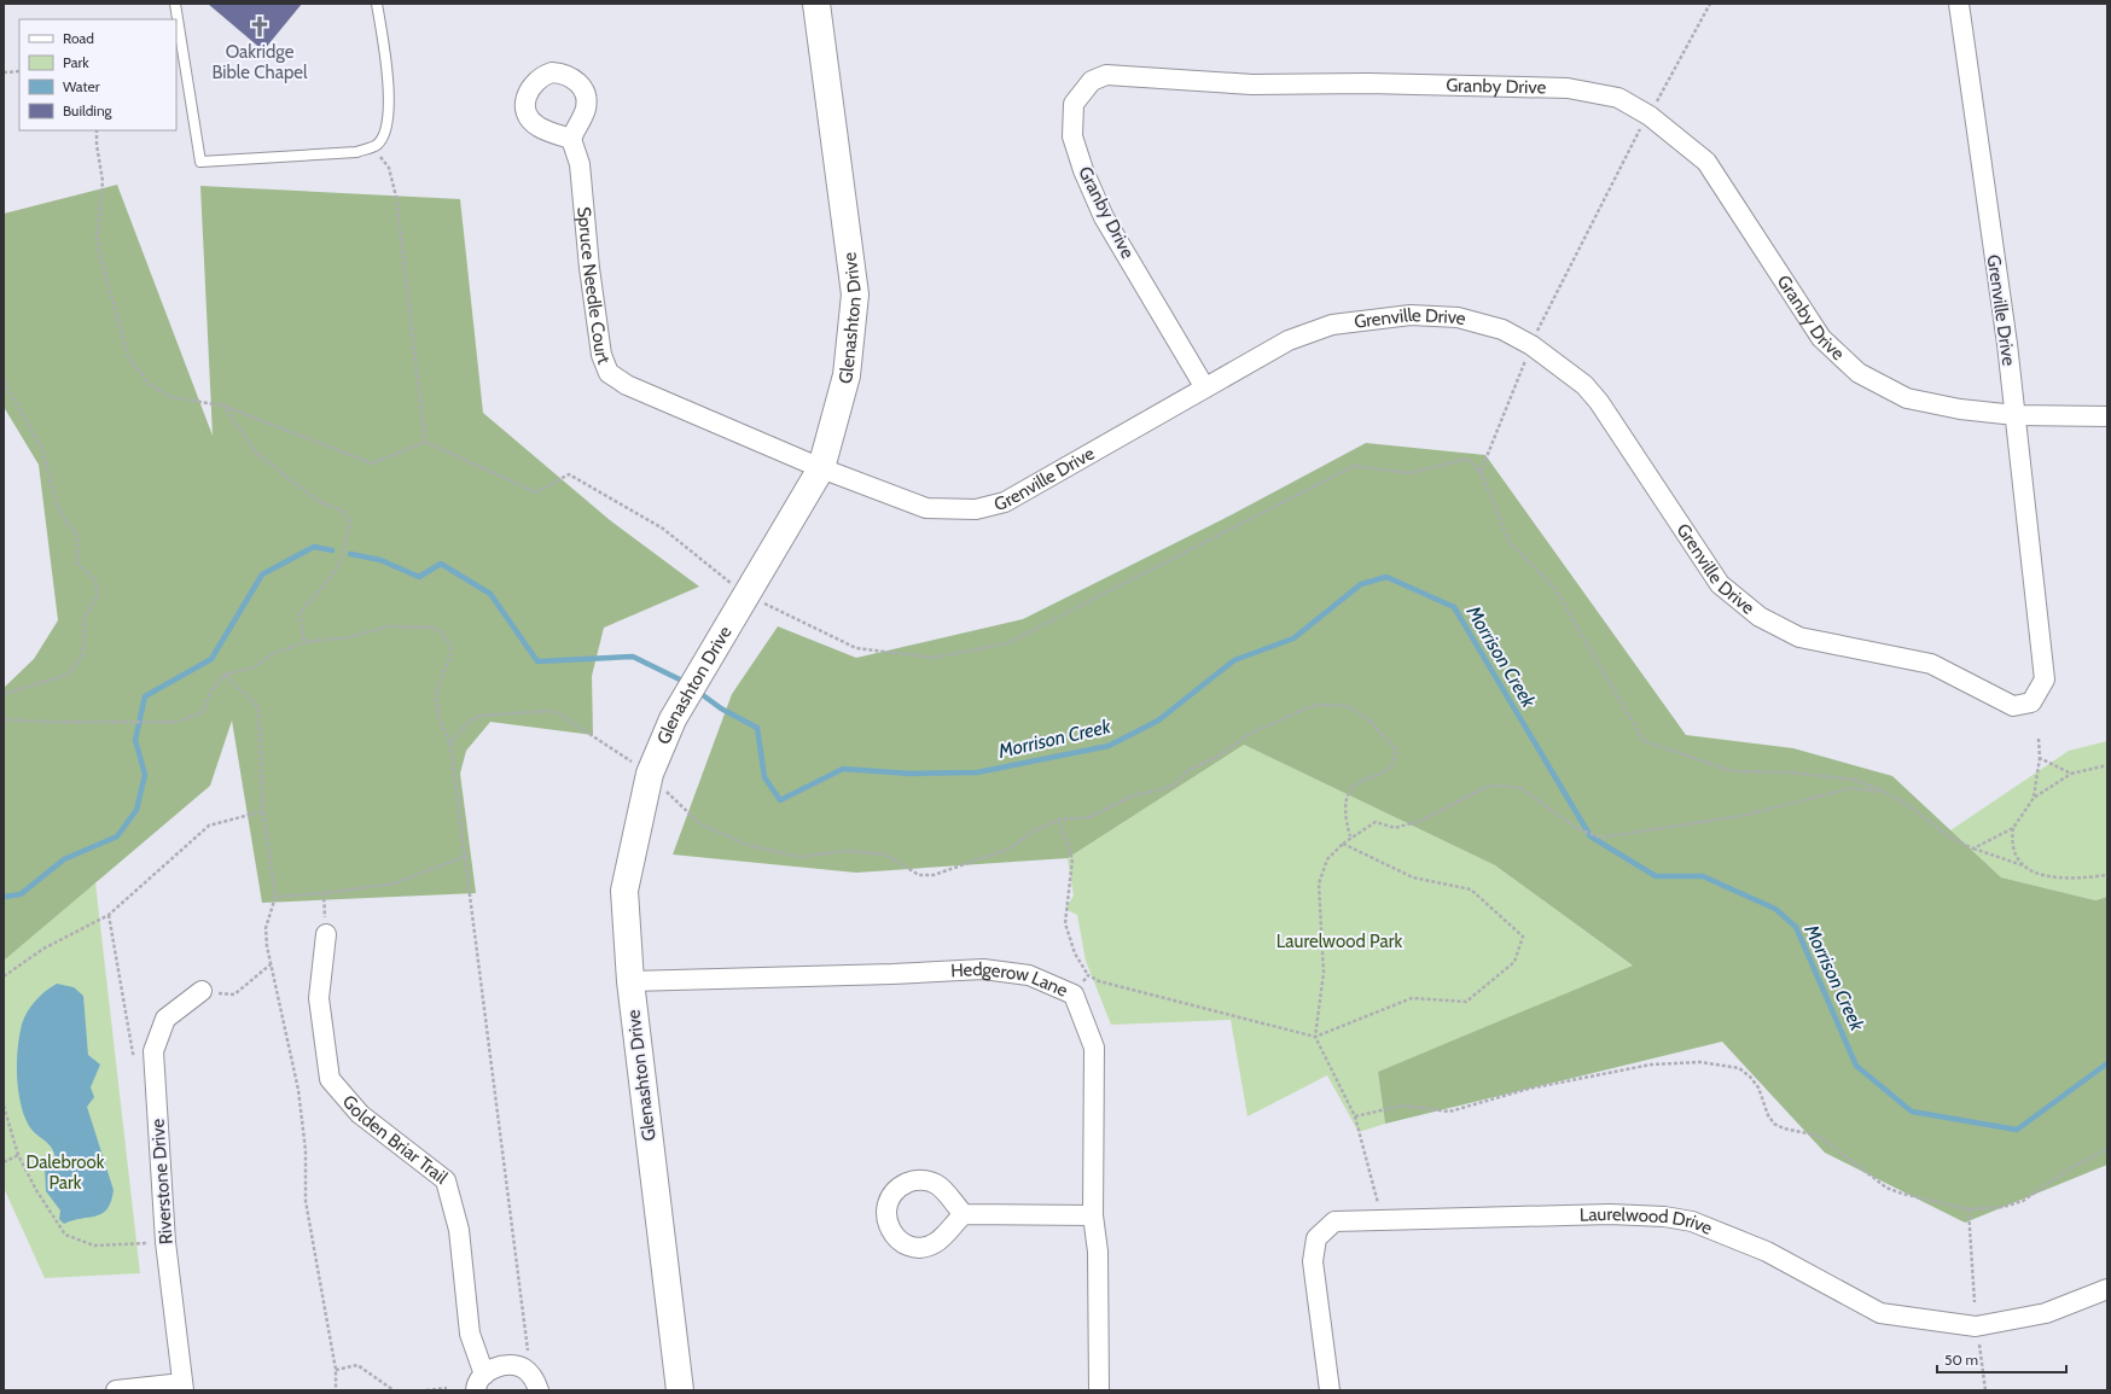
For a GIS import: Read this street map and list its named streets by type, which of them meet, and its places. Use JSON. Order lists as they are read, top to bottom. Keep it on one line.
{"streets":{"street":["Granby Drive","Spruce Needle Court","Grenville Drive","Glenashton Drive","Hedgerow Lane","Golden Briar Trail","Riverstone Drive","Laurelwood Drive"]},"crossings":[["Granby Drive","Grenville Drive"],["Spruce Needle Court","Grenville Drive"],["Spruce Needle Court","Glenashton Drive"],["Grenville Drive","Glenashton Drive"],["Glenashton Drive","Hedgerow Lane"]],"water":["Morrison Creek"],"parks":["Laurelwood Park","Dalebrook Park"],"places":{"church":["Oakridge Bible Chapel"]},"legend":["Road","Park","Water","Building"],"scale_bar":"50 m"}
